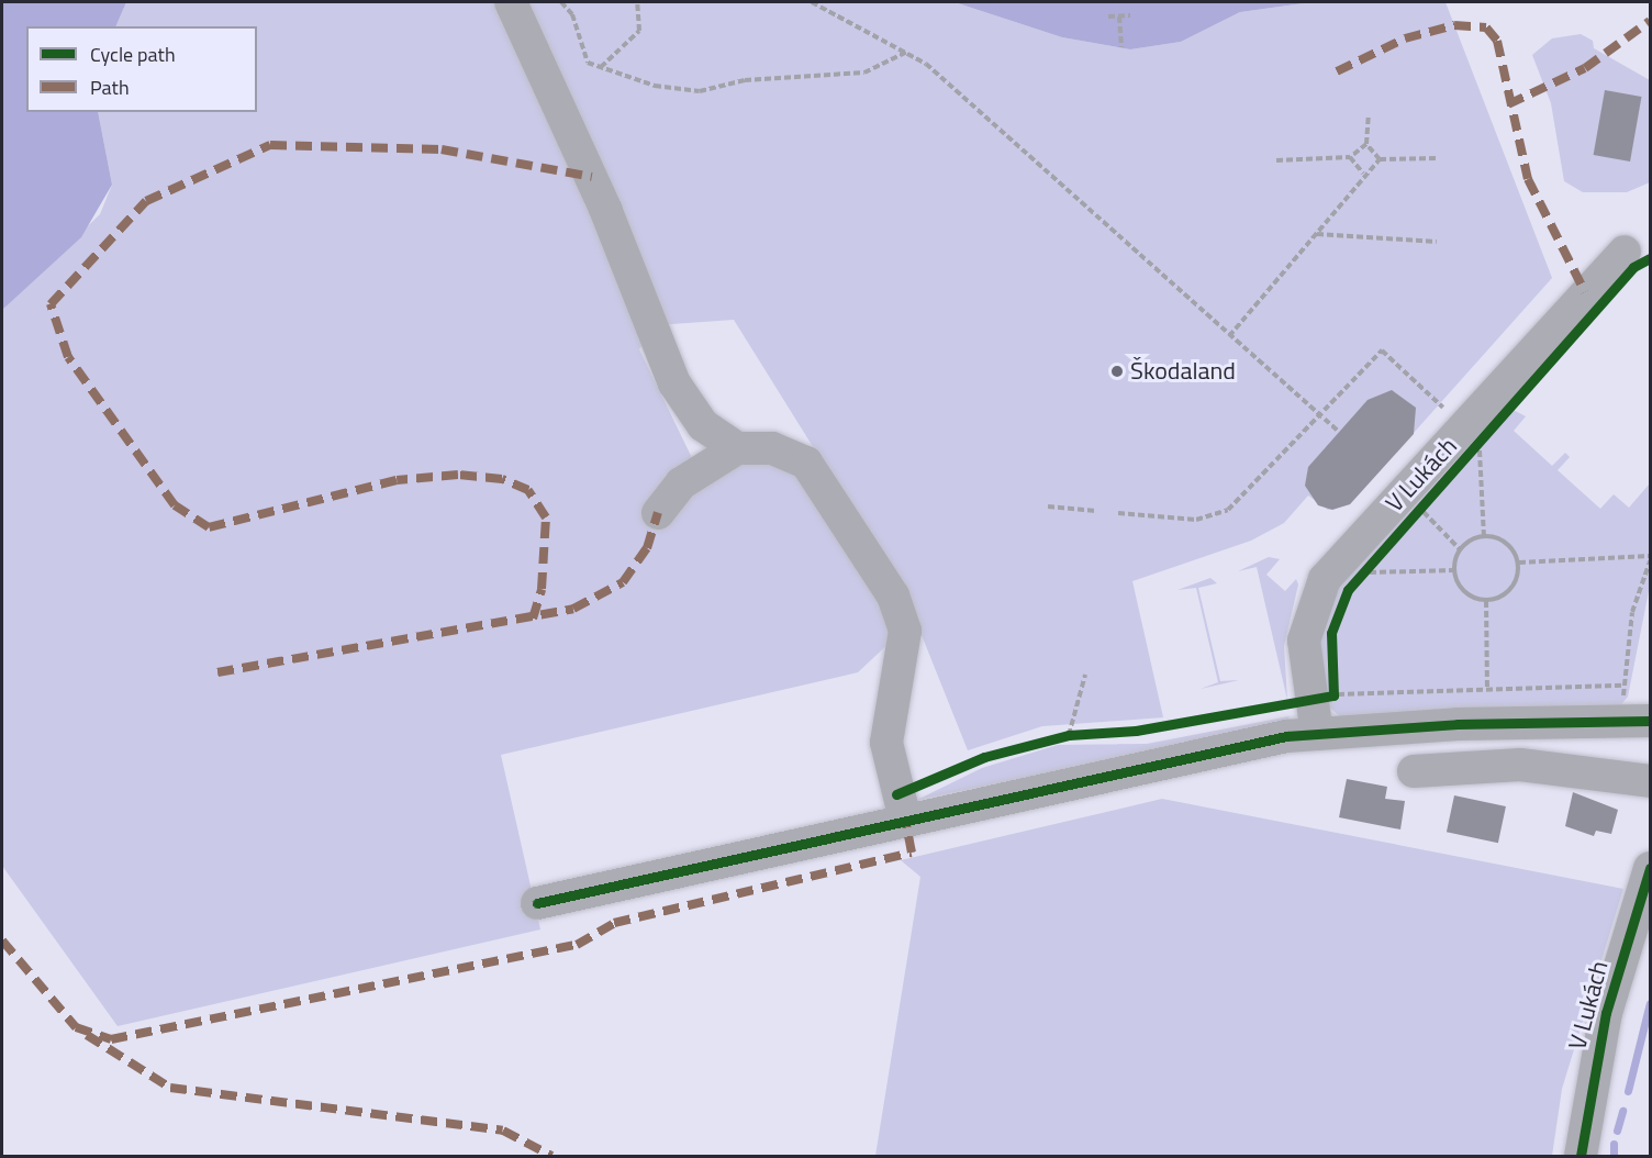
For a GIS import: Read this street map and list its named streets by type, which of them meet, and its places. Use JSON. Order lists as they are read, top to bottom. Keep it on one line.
{"streets":{"street":["V Lukách"]},"places":["Škodaland"],"legend":["Cycle path","Path"]}
